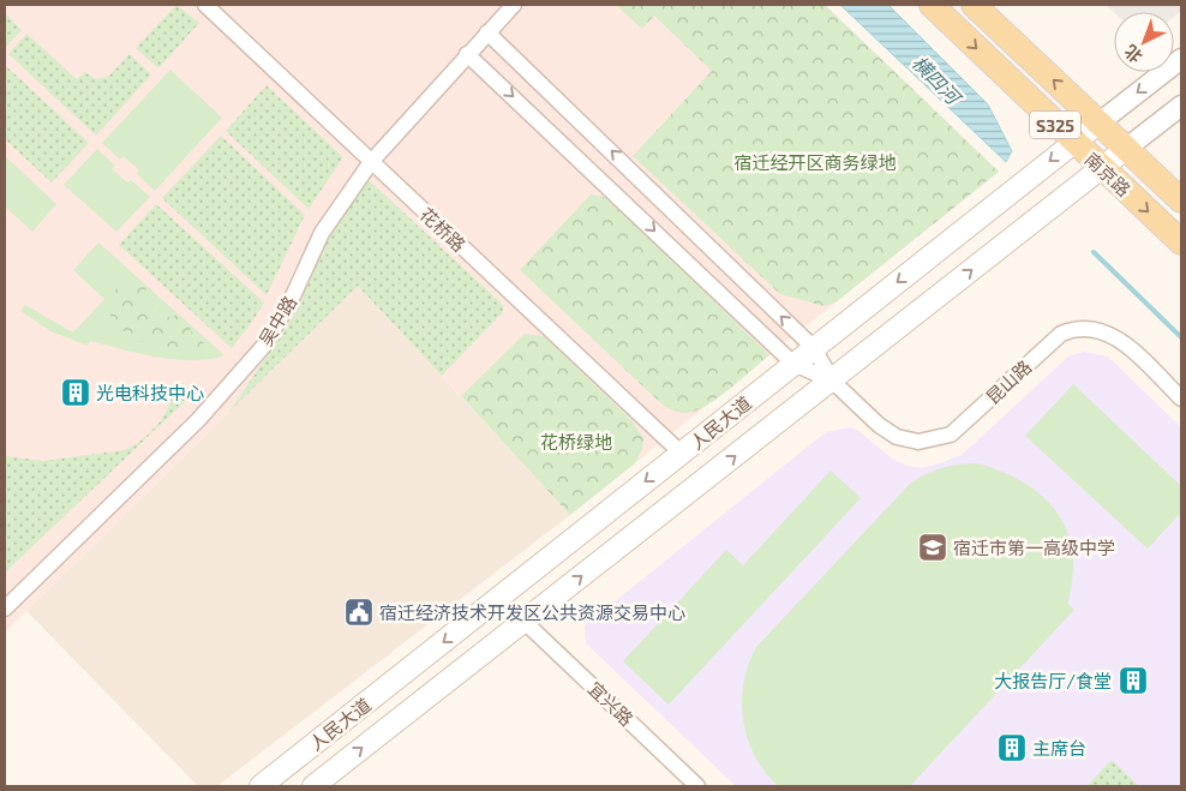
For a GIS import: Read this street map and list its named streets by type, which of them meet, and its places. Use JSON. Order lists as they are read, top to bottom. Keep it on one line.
{"streets":{"main road":["S325","南京路","人民大道"],"street":["花桥路","吴中路","昆山路","宜兴路"]},"crossings":[["南京路","人民大道"],["花桥路","吴中路"],["花桥路","人民大道"],["昆山路","人民大道"],["人民大道","宜兴路"]],"water":["横四河"],"parks":["宿迁经开区商务绿地","花桥绿地"],"places":{"building":["光电科技中心","大报告厅/食堂","主席台"],"school or university":["宿迁市第一高级中学"],"public building":["宿迁经济技术开发区公共资源交易中心"]},"north":"bottom left"}
